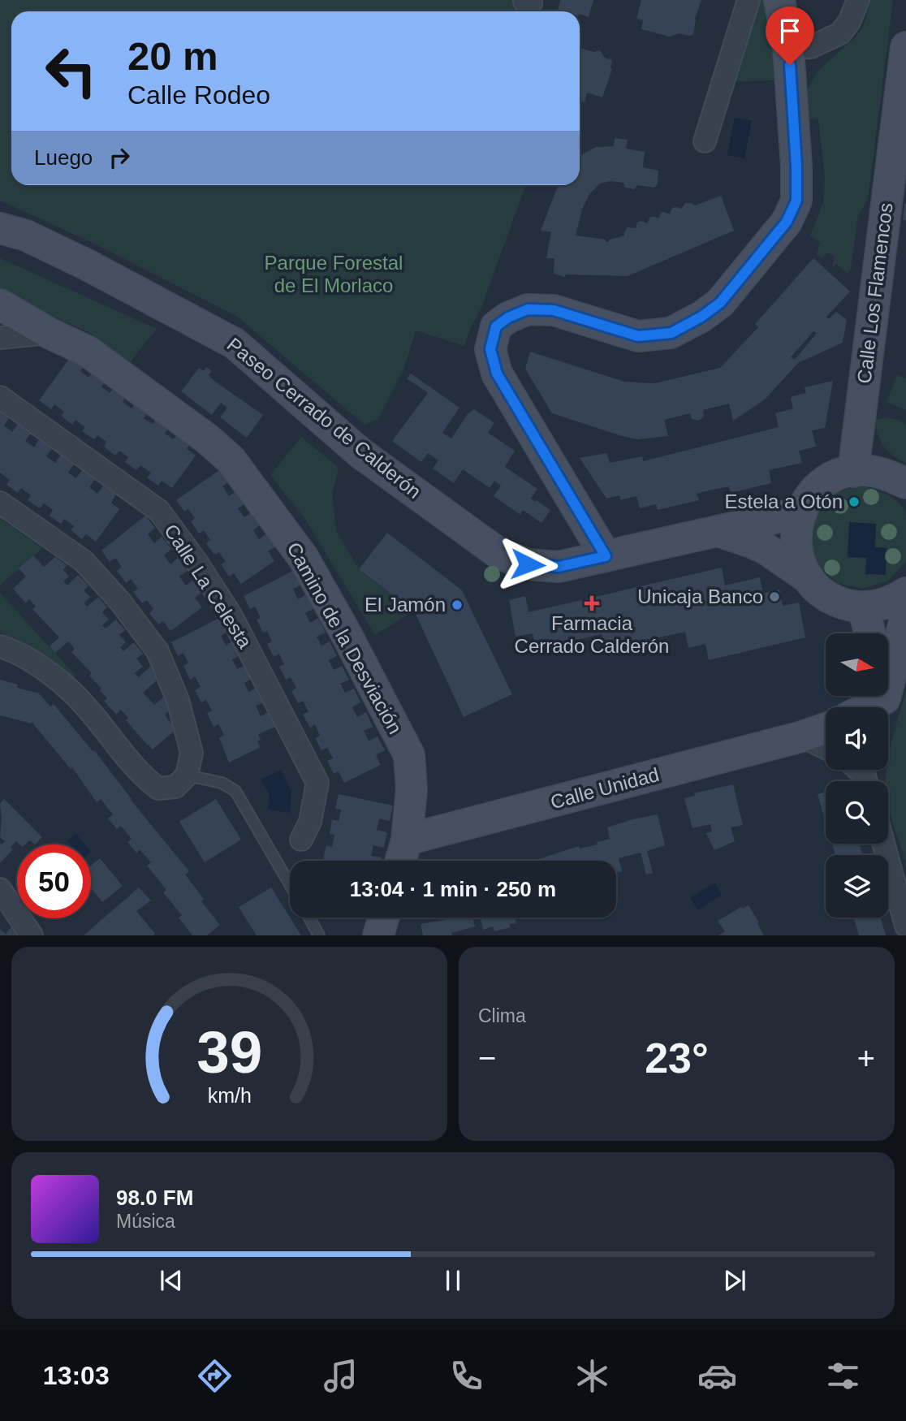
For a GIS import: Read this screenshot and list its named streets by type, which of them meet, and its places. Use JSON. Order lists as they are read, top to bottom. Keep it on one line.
{"streets":{"street":["Calle Los Flamencos","Paseo Cerrado de Calderón","Calle La Celesta","Camino de la Desviación","Calle Unidad"]},"crossings":[["Camino de la Desviación","Calle Unidad"]],"parks":["Parque Forestal de El Morlaco"],"places":{"other":["Estela a Otón","Unicaja Banco","El Jamón"],"health":["Farmacia Cerrado Calderón"]},"north":"right","page":{"turn":["20 m","Calle Rodeo"],"then":"Luego","limit":"50","trip":"13:04 · 1 min · 250 m","tile":"Clima","heat":["−","23°","+"],"song":["98.0 FM","Música"],"tabs":"13:03","gauge":["39","km/h"]}}
